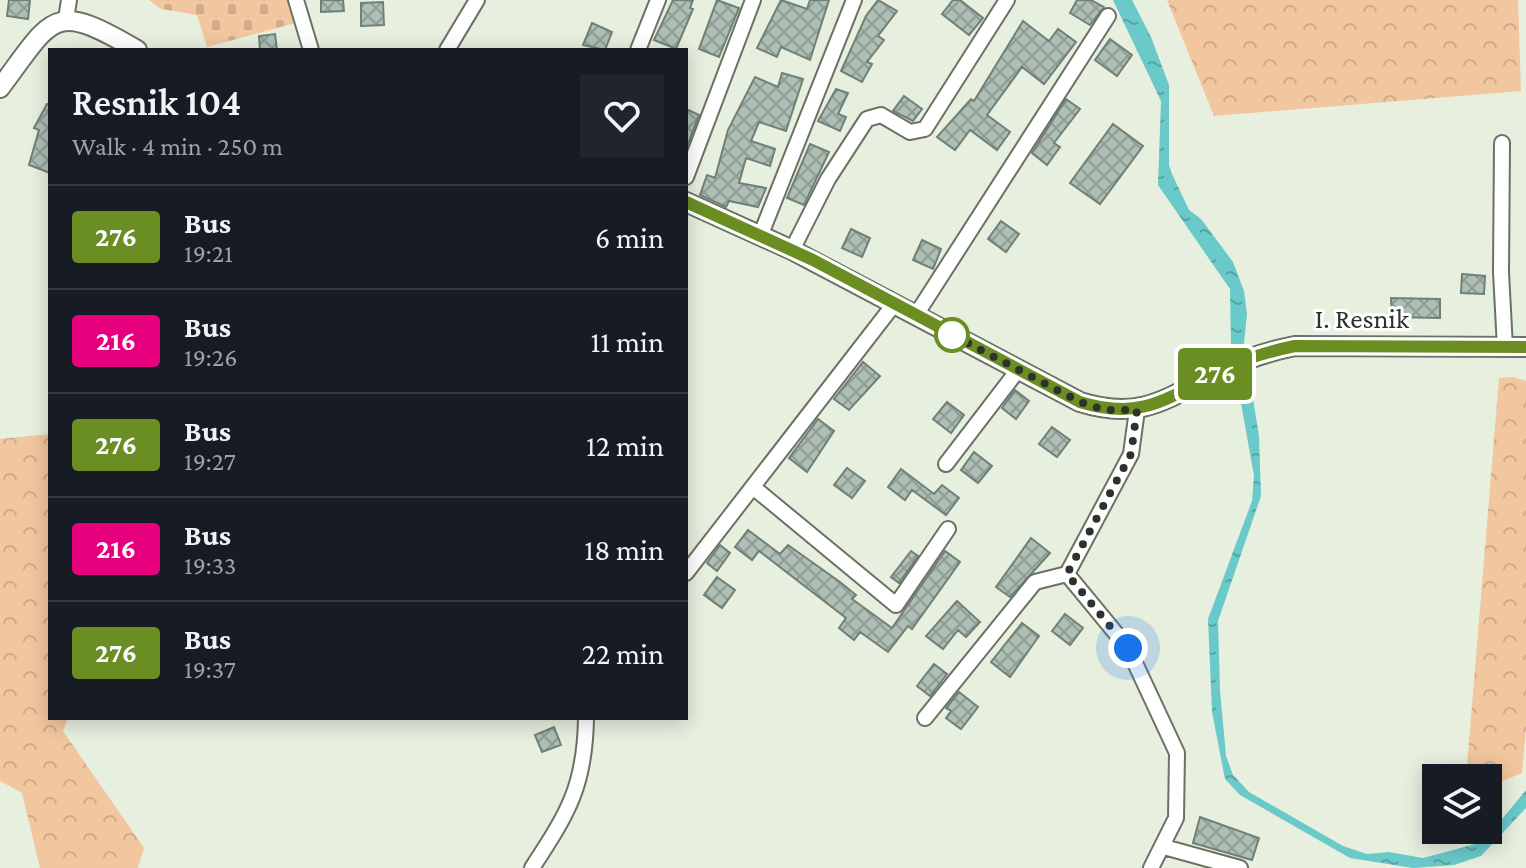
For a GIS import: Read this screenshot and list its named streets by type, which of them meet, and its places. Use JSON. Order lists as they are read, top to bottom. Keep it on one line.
{"streets":{"street":["I. Resnik"]},"lines":["bus line 276"],"page":{"on_map":"276","heading":["Resnik 104","Walk · 4 min · 250 m"],"list":[{"mark":"276","name":"Bus","note":"19:21","value":"6 min"},{"mark":"216","name":"Bus","note":"19:26","value":"11 min"},{"mark":"276","name":"Bus","note":"19:27","value":"12 min"},{"mark":"216","name":"Bus","note":"19:33","value":"18 min"},{"mark":"276","name":"Bus","note":"19:37","value":"22 min"}]}}
